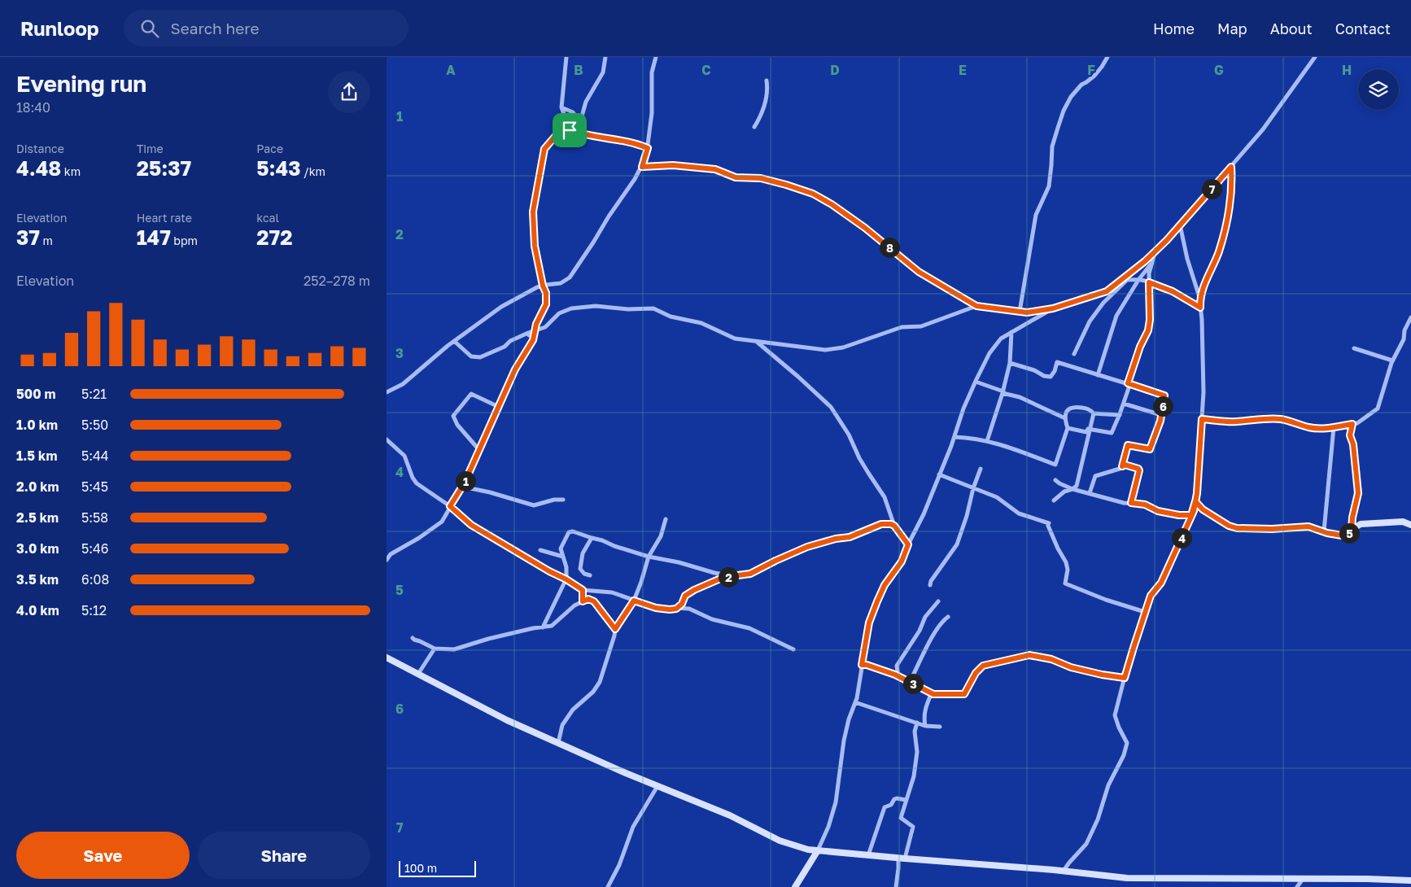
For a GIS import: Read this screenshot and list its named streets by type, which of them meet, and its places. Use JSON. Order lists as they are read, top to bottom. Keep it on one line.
{"scale_bar":"100 m","page":{"header":"Runloop","search":"Search here","nav":["Home","Map","About","Contact"],"heading":["Evening run","18:40"],"stats":[["Distance","4.48 km"],["Time","25:37"],["Pace","5:43 /km"],["Elevation","37 m"],["Heart rate","147 bpm"],["kcal","272"]],"pins":["7","8","6","1","5","4","2","3"],"chart":["Elevation","252–278 m"],"list":[{"name":"500 m","note":"5:21"},{"name":"1.0 km","note":"5:50"},{"name":"1.5 km","note":"5:44"},{"name":"2.0 km","note":"5:45"},{"name":"2.5 km","note":"5:58"},{"name":"3.0 km","note":"5:46"},{"name":"3.5 km","note":"6:08"},{"name":"4.0 km","note":"5:12"}],"buttons":["Save","Share"],"scale":"100 m"},"grid":{"columns":["A","B","C","D","E","F","G","H"],"rows":["1","2","3","4","5","6","7"]}}
